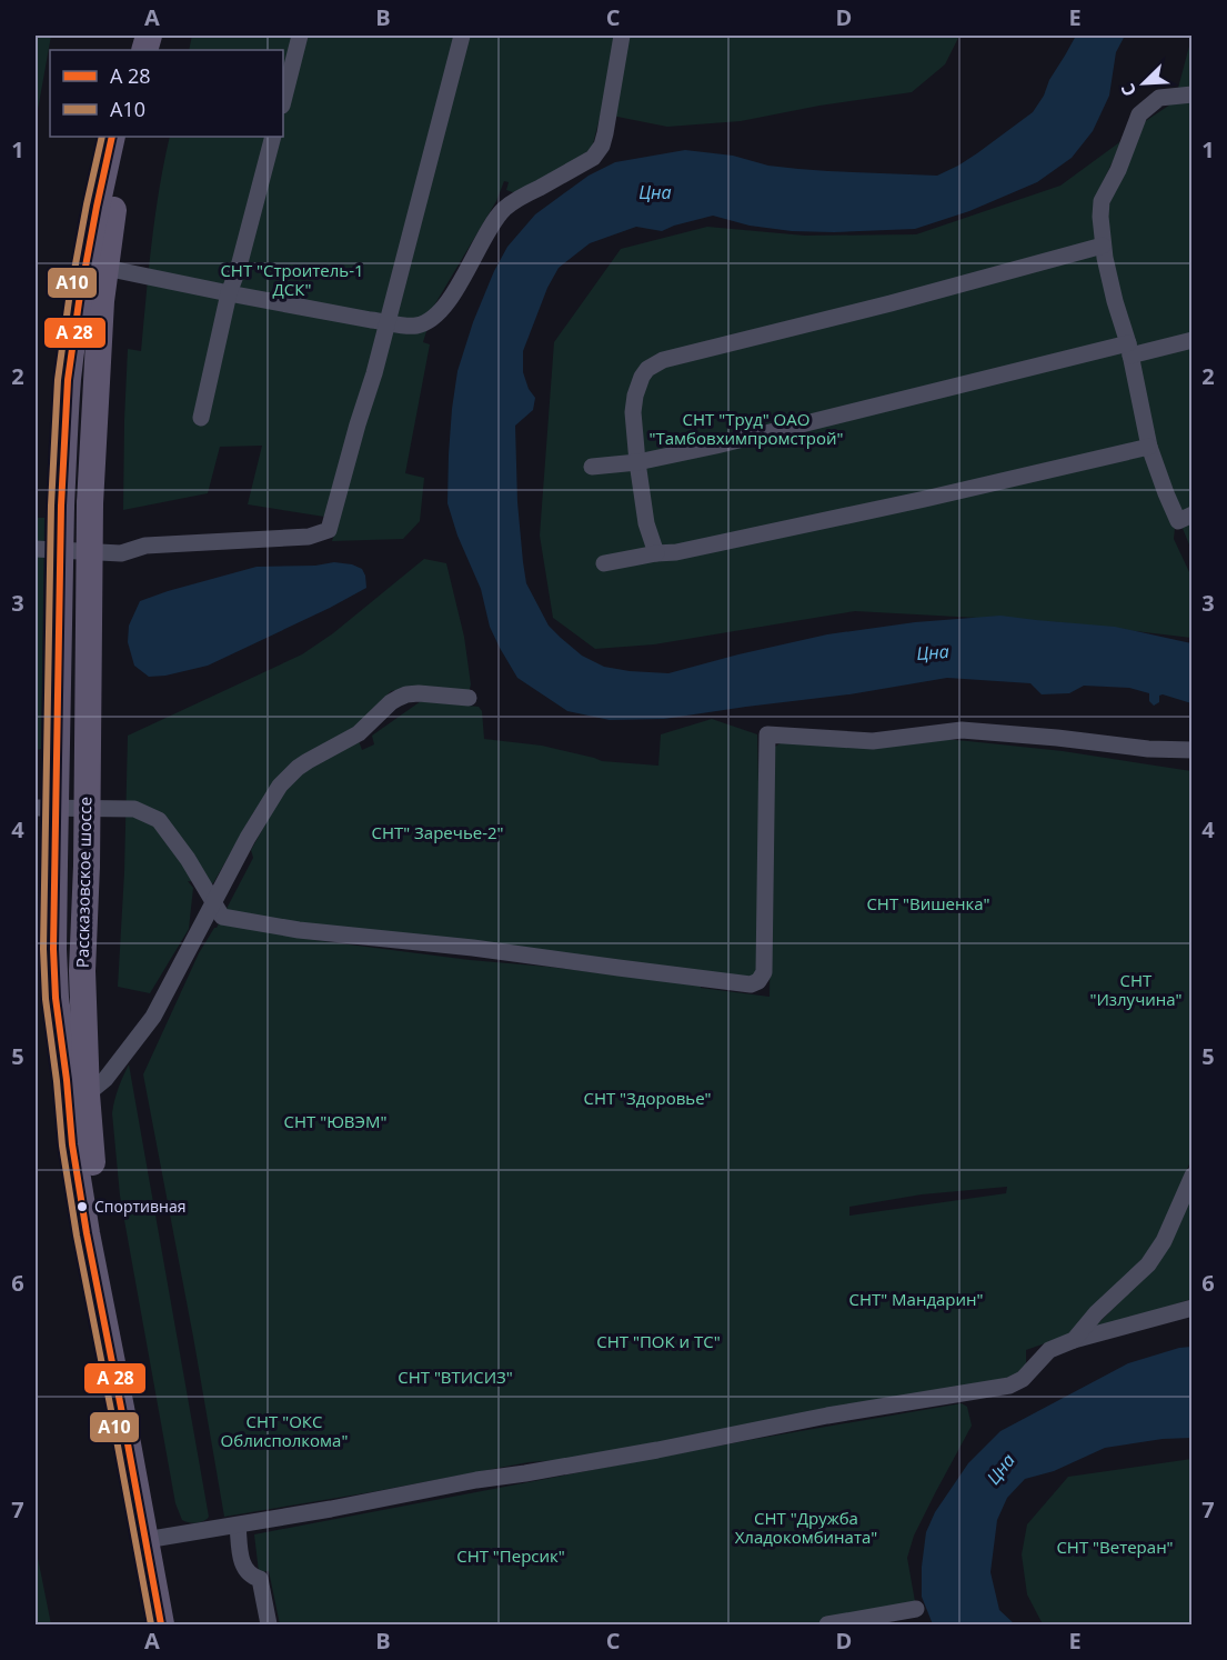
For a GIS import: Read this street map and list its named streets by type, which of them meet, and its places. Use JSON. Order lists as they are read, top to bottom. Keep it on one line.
{"streets":{"main road":["Рассказовское шоссе"]},"water":["Цна"],"parks":["СНТ \"Строитель-1 ДСК\"","СНТ \"Труд\" ОАО \"Тамбовхимпромстрой\"","СНТ\" Заречье-2\"","СНТ \"Вишенка\"","СНТ \"Излучина\"","СНТ \"Здоровье\"","СНТ \"ЮВЭМ\"","СНТ\" Мандарин\"","СНТ \"ПОК и ТС\"","СНТ \"ВТИСИЗ\"","СНТ \"ОКС Облисполкома\"","СНТ \"Дружба Хладокомбината\"","СНТ \"Ветеран\"","СНТ \"Персик\""],"places":["Спортивная"],"lines":["transit line А10"],"legend":["А 28","А10"],"north":"bottom left","grid":{"columns":["A","B","C","D","E"],"rows":["1","2","3","4","5","6","7"]}}
